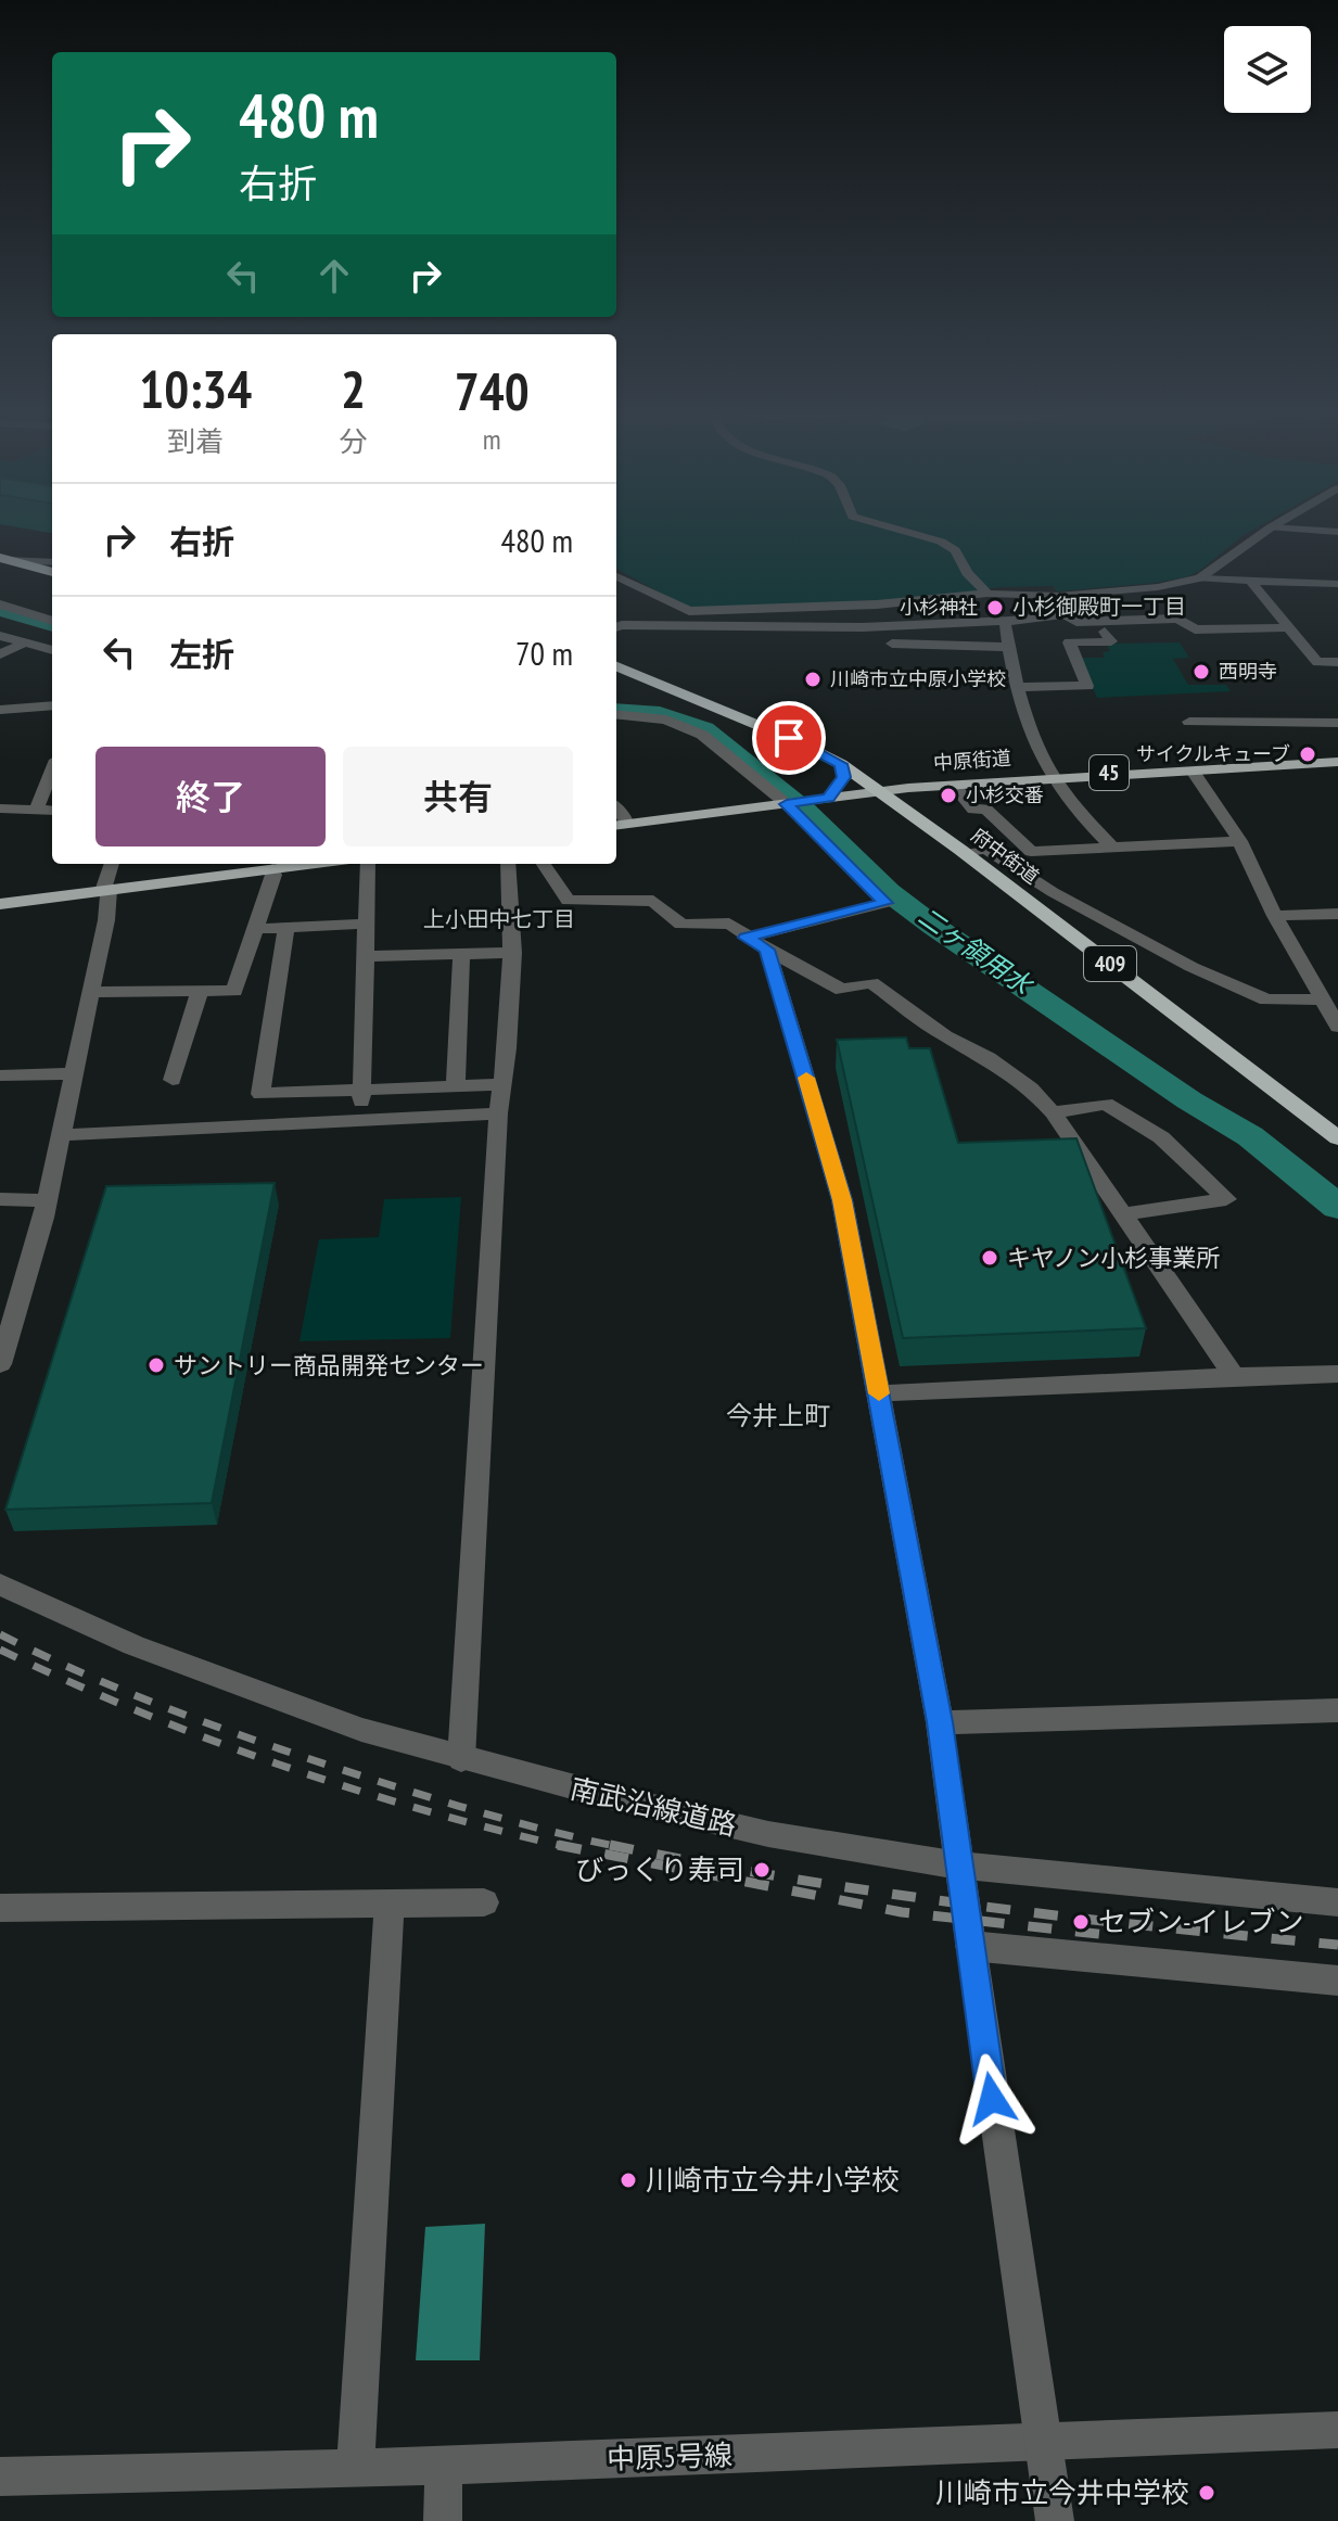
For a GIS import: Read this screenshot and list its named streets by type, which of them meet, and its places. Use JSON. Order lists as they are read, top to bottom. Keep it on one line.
{"streets":{"highway":["府中街道","409"],"main road":["中原街道","45"],"street":["南武沿線道路","中原5号線"]},"crossings":[["中原街道","府中街道"]],"districts":["小杉御殿町一丁目","上小田中七丁目","今井上町"],"water":["二ヶ領用水"],"places":["小杉神社","西明寺","川崎市立中原小学校","サイクルキューブ","小杉交番","キヤノン小杉事業所","サントリー商品開発センター","びっくり寿司","セブン-イレブン","川崎市立今井小学校","川崎市立今井中学校"],"page":{"turn":["480 m","右折"],"eta":["10:34","到着","2","分","740","m"],"list":[{"name":"右折","value":"480 m"},{"name":"左折","value":"70 m"}],"buttons":["終了","共有"]}}
